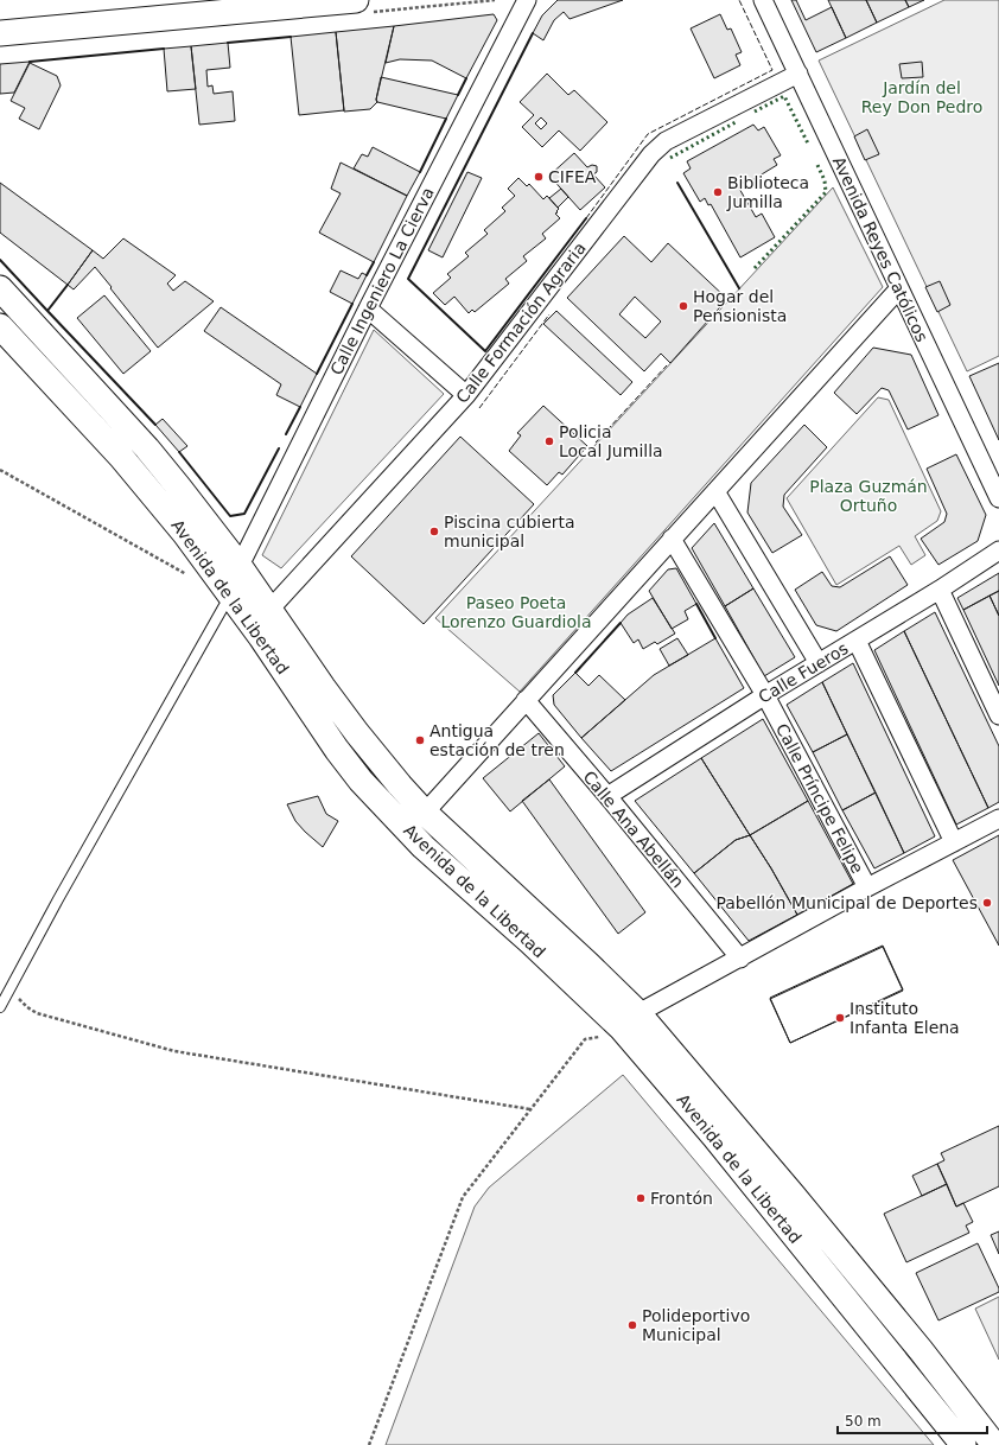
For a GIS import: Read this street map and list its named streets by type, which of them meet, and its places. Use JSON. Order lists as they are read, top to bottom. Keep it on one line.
{"streets":{"main road":["Avenida de la Libertad"],"street":["Avenida Reyes Católicos","Calle Ingeniero La Cierva","Calle Formación Agraria","Calle Fueros","Calle Príncipe Felipe","Calle Ana Abellán"]},"crossings":[["Avenida Reyes Católicos","Calle Formación Agraria"],["Calle Fueros","Calle Príncipe Felipe"],["Calle Fueros","Calle Ana Abellán"]],"parks":["Jardín del Rey Don Pedro","Plaza Guzmán Ortuño","Paseo Poeta Lorenzo Guardiola"],"places":["CIFEA","Biblioteca Jumilla","Hogar del Pensionista","Policia Local Jumilla","Piscina cubierta municipal","Antigua estación de tren","Pabellón Municipal de Deportes","Instituto Infanta Elena","Frontón","Polideportivo Municipal"],"scale_bar":"50 m"}
